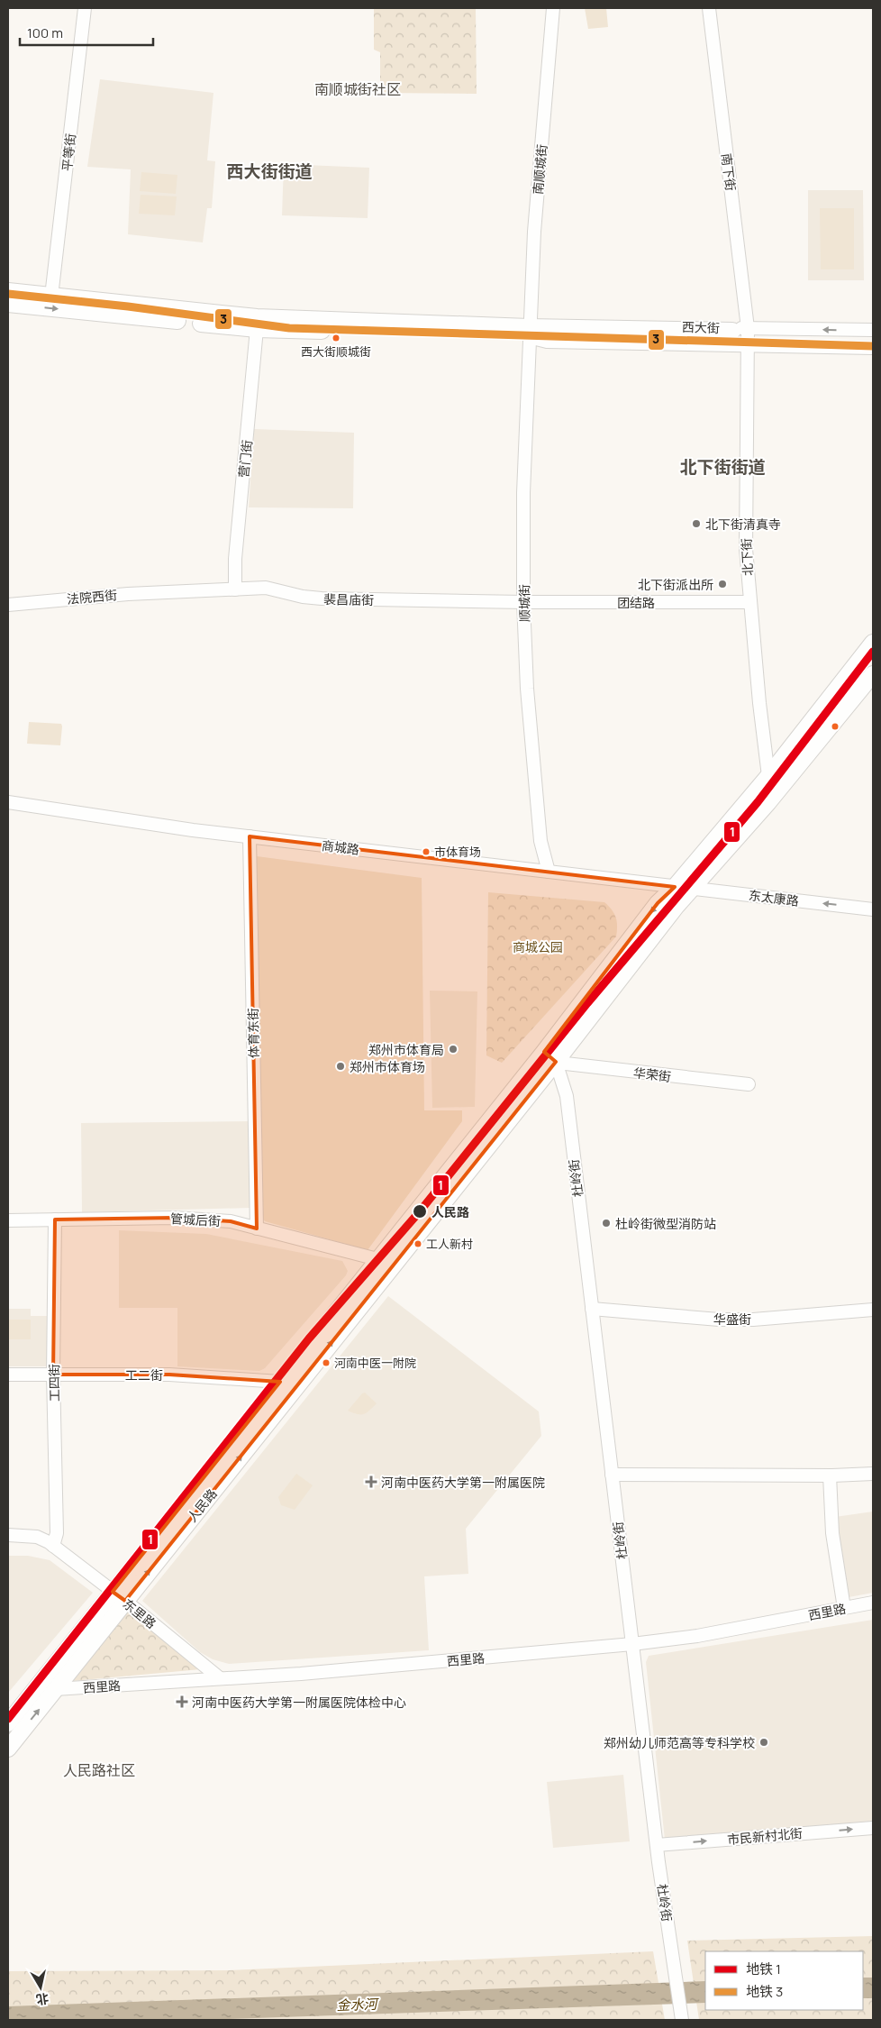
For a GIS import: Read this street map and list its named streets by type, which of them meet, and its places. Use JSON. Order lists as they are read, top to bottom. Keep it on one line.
{"streets":{"main road":["西大街","人民路"],"street":["平等街","南顺城街","南下街","营门街","北下街","法院西街","裴昌庙街","团结路","顺城街","商城路","东太康路","体育东街","华荣街","杜岭街","管城后街","华盛街","工二街","工四街","西里路","东里路","市民新村北街"]},"crossings":[["平等街","西大街"],["南顺城街","西大街"],["南顺城街","顺城街"],["南下街","西大街"],["南下街","北下街"],["西大街","营门街"],["西大街","北下街"],["西大街","顺城街"],["营门街","裴昌庙街"],["北下街","团结路"],["北下街","人民路"],["法院西街","裴昌庙街"],["裴昌庙街","团结路"],["裴昌庙街","顺城街"],["团结路","顺城街"],["顺城街","商城路"],["商城路","东太康路"],["商城路","体育东街"],["商城路","人民路"],["东太康路","人民路"],["体育东街","管城后街"],["华荣街","杜岭街"],["华荣街","人民路"],["杜岭街","华盛街"],["杜岭街","人民路"],["杜岭街","西里路"],["杜岭街","市民新村北街"],["管城后街","工四街"],["管城后街","人民路"],["工二街","工四街"],["工二街","人民路"],["工四街","东里路"],["人民路","西里路"],["人民路","东里路"],["西里路","东里路"]],"one_way":["东太康路","市民新村北街"],"districts":["南顺城街社区","西大街街道","北下街街道","人民路社区"],"water":["金水河"],"parks":["商城公园"],"places":{"other":["西大街顺城街","北下街清真寺","北下街派出所","市体育场","郑州市体育局","郑州市体育场","人民路","杜岭街微型消防站","工人新村","河南中医一附院","郑州幼儿师范高等专科学校"],"health":["河南中医药大学第一附属医院","河南中医药大学第一附属医院体检中心"]},"lines":["metro line 3","metro line 1"],"legend":["地铁 1","地铁 3"],"scale_bar":"100 m","north":"bottom"}
